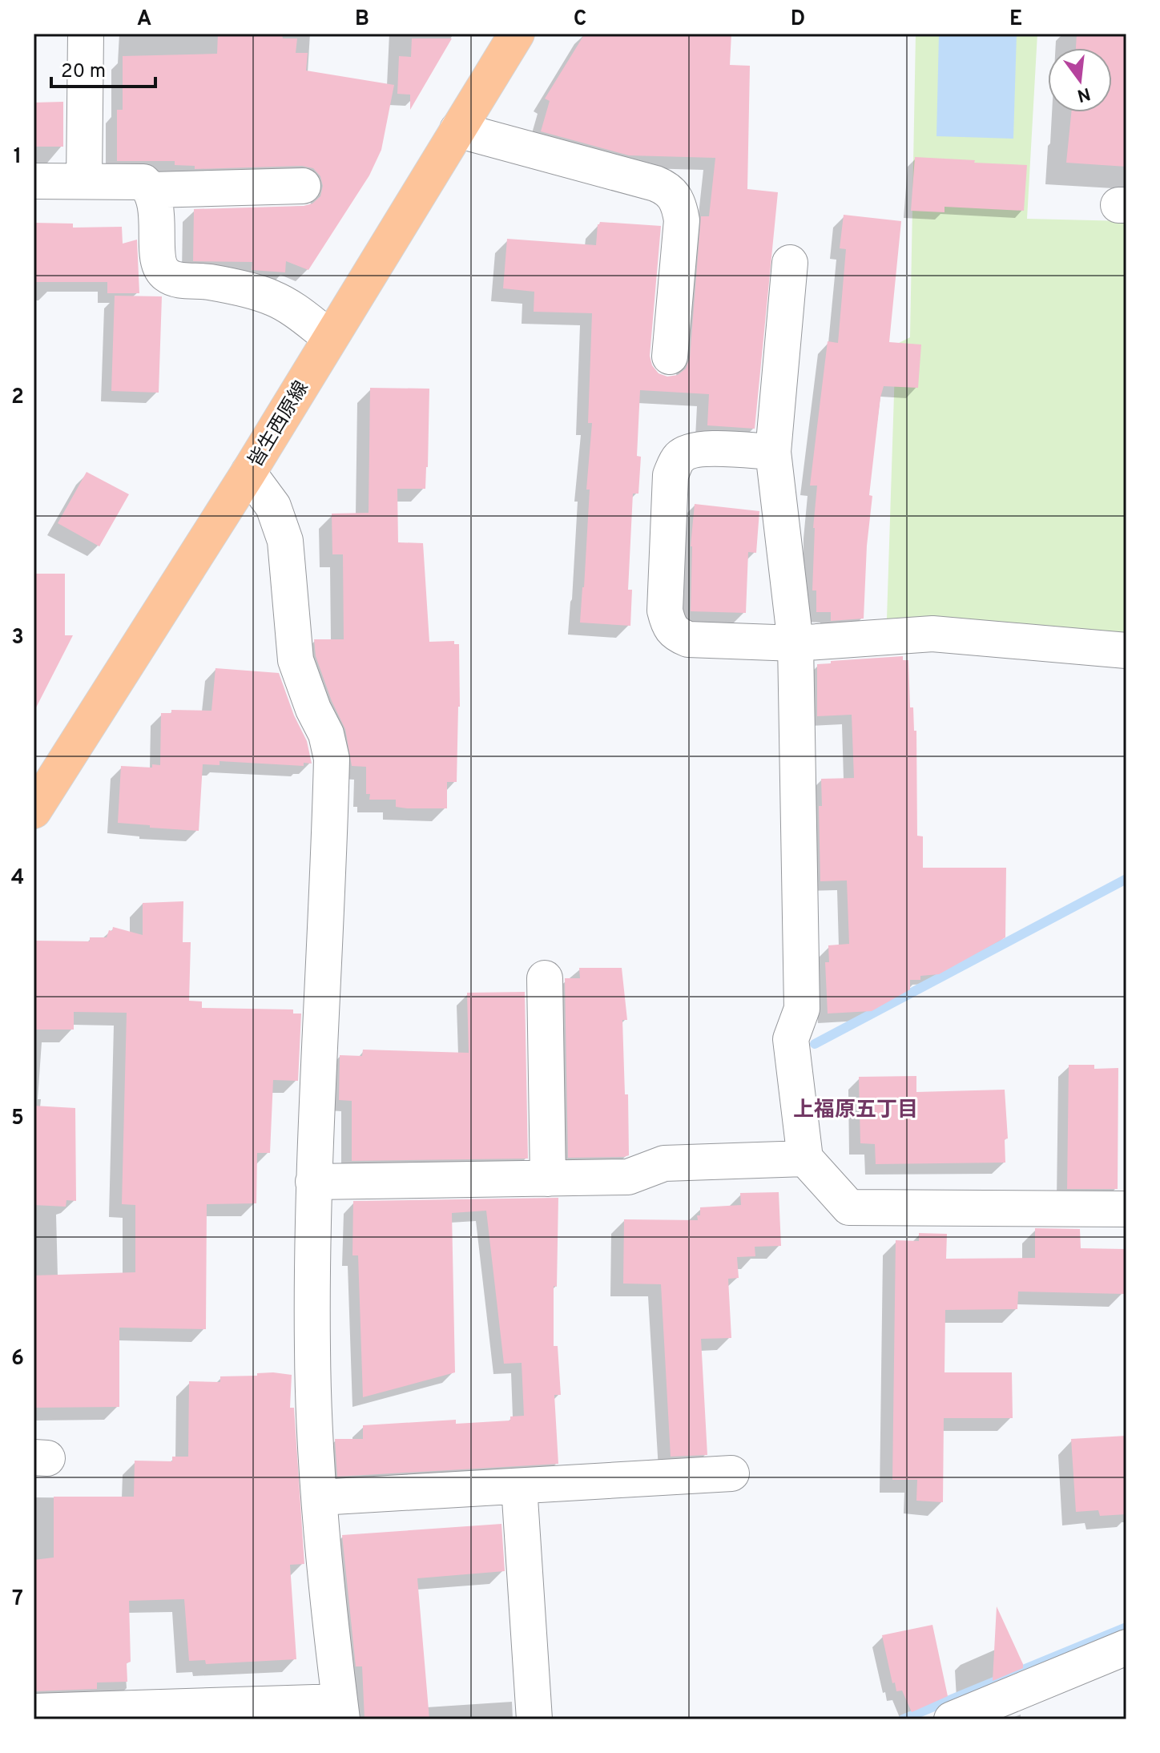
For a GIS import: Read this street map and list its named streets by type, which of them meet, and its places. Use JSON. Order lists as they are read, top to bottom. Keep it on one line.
{"streets":{"main road":["皆生西原線"]},"districts":["上福原五丁目"],"scale_bar":"20 m","north":"bottom","grid":{"columns":["A","B","C","D","E"],"rows":["1","2","3","4","5","6","7"]}}
